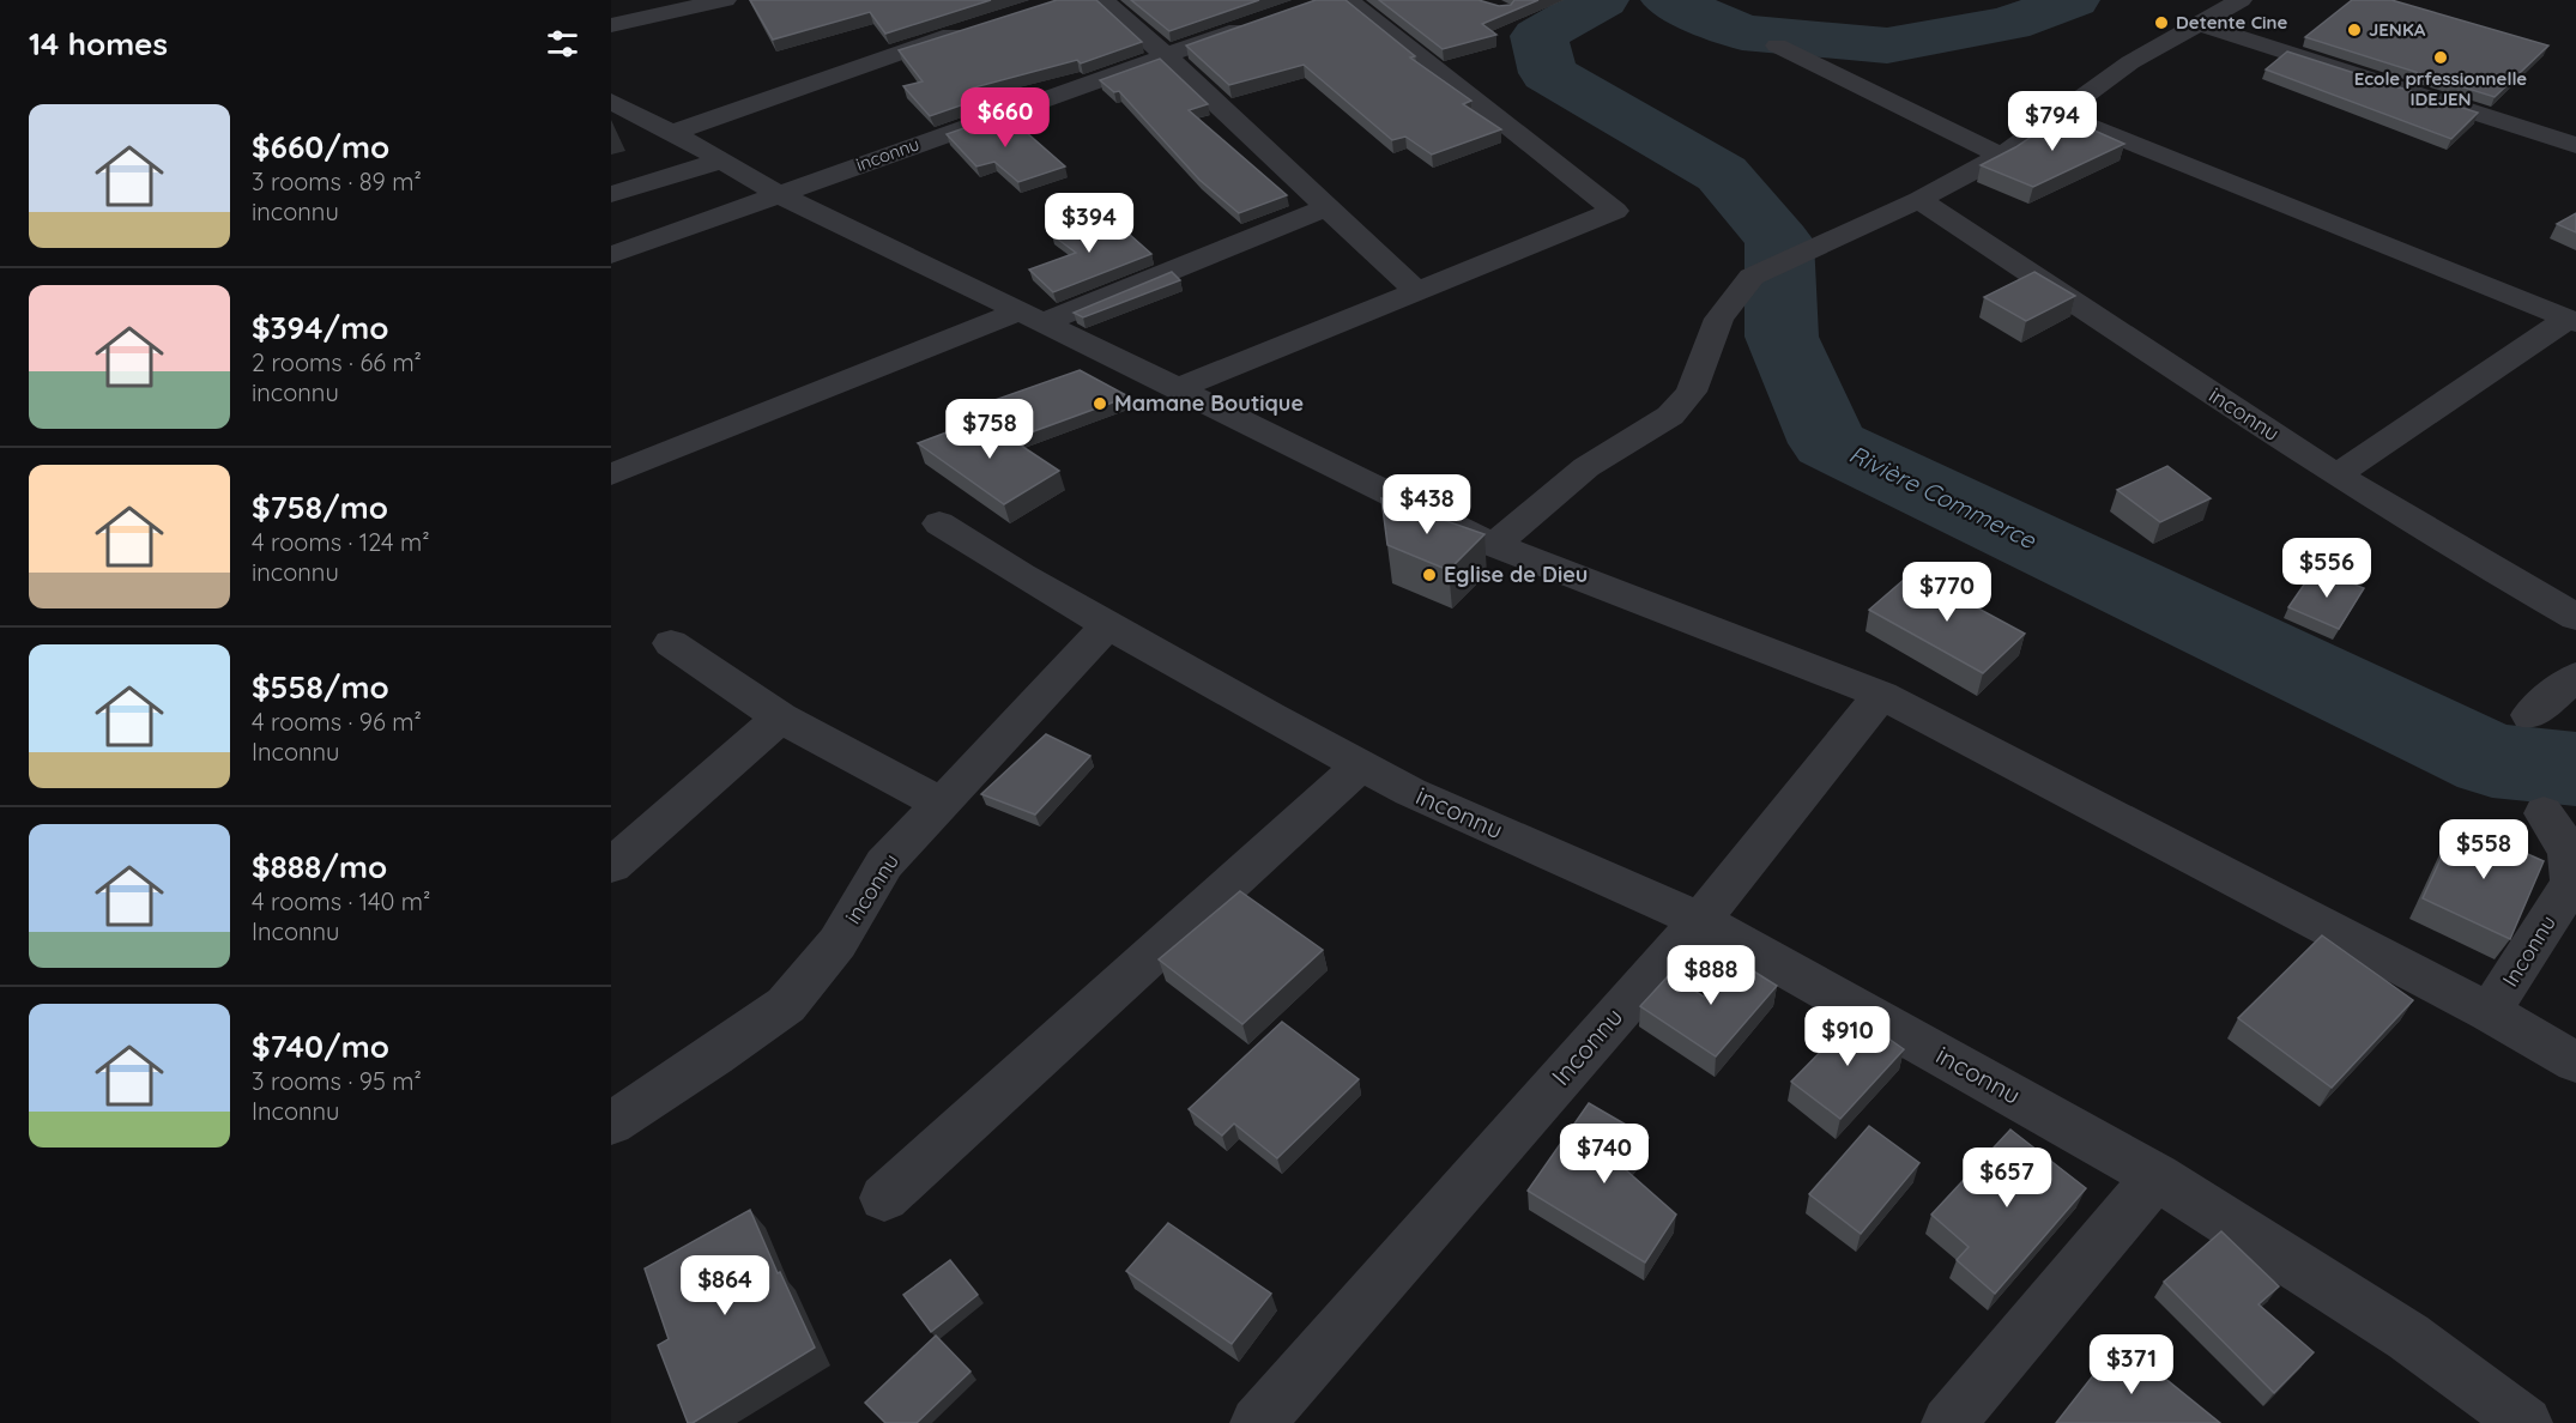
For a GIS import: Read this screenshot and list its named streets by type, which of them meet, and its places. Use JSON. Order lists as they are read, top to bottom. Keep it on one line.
{"streets":{"street":["inconnu","Inconnu"]},"crossings":[["inconnu","Inconnu"]],"water":["Rivière Commerce"],"places":["Detente Cine","JENKA","Ecole prfessionnelle IDEJEN","Mamane Boutique","Eglise de Dieu"],"page":{"heading":"14 homes","list":[{"name":"$660/mo","note":"3 rooms · 89 m² · inconnu"},{"name":"$394/mo","note":"2 rooms · 66 m² · inconnu"},{"name":"$758/mo","note":"4 rooms · 124 m² · inconnu"},{"name":"$558/mo","note":"4 rooms · 96 m² · Inconnu"},{"name":"$888/mo","note":"4 rooms · 140 m² · Inconnu"},{"name":"$740/mo","note":"3 rooms · 95 m² · Inconnu"}],"price":["$660","$794","$394","$758","$438","$556","$770","$558","$888","$910","$740","$657","$864","$371"]}}
